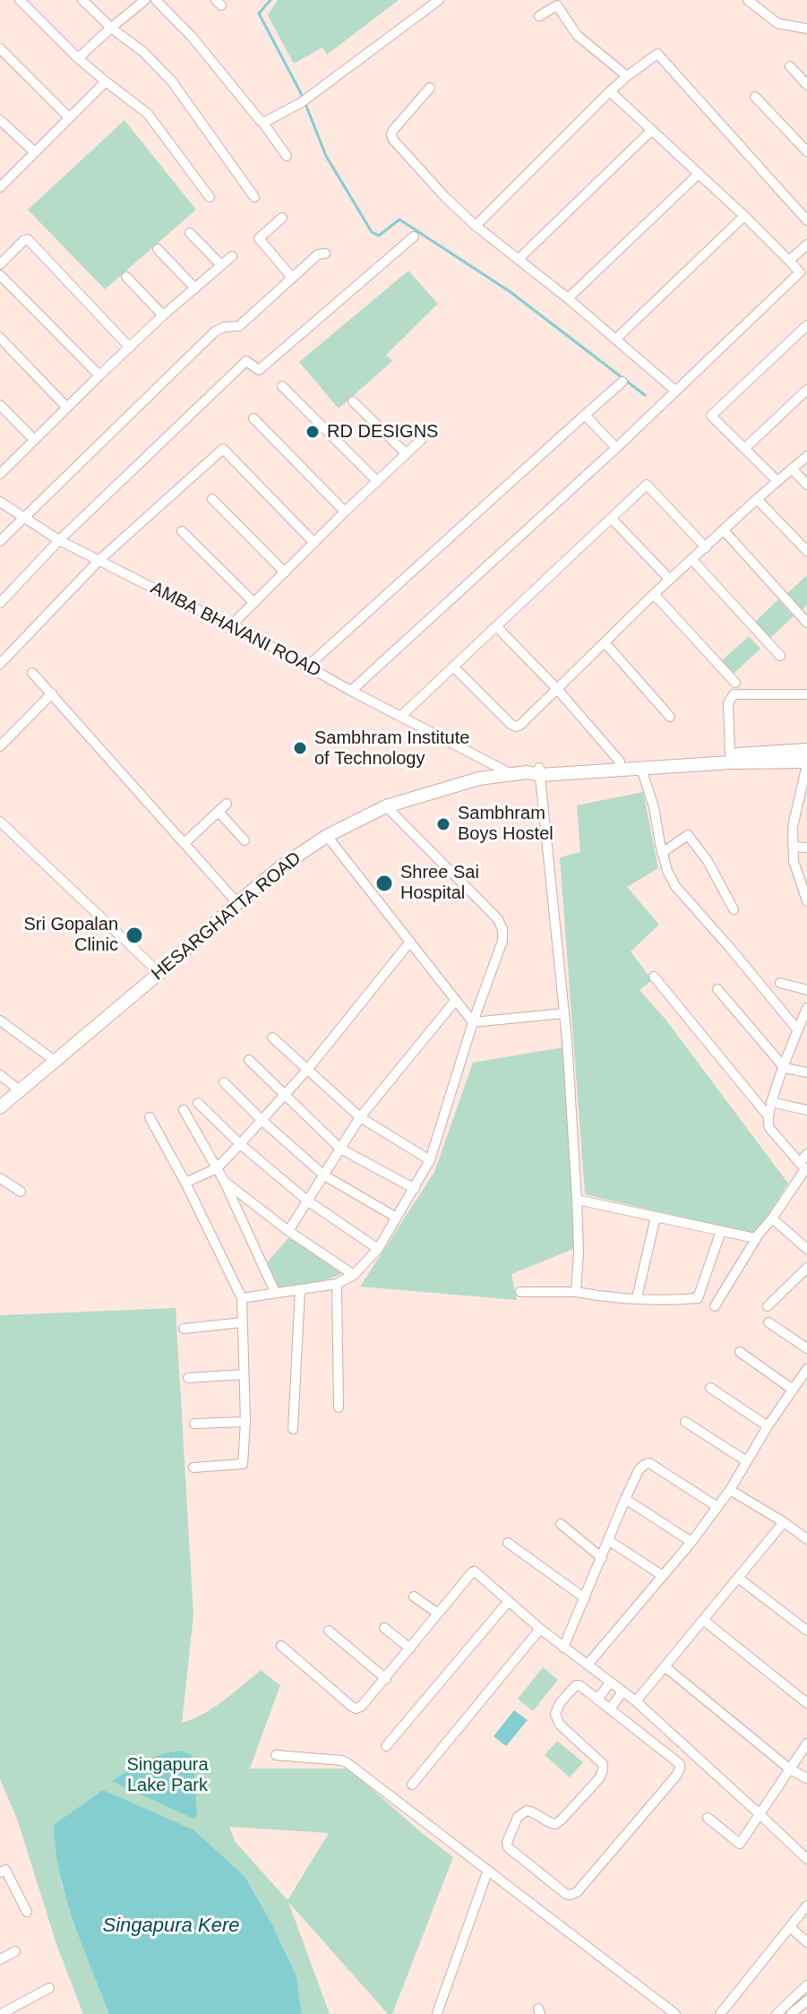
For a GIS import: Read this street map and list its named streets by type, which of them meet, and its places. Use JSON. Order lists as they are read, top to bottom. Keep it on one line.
{"streets":{"main road":["HESARGHATTA ROAD"],"street":["AMBA BHAVANI ROAD"]},"crossings":[["AMBA BHAVANI ROAD","HESARGHATTA ROAD"]],"water":["Singapura Kere"],"parks":["Singapura Lake Park"],"places":["RD DESIGNS","Sambhram Institute of Technology","Sambhram Boys Hostel","Shree Sai Hospital","Sri Gopalan Clinic"]}
